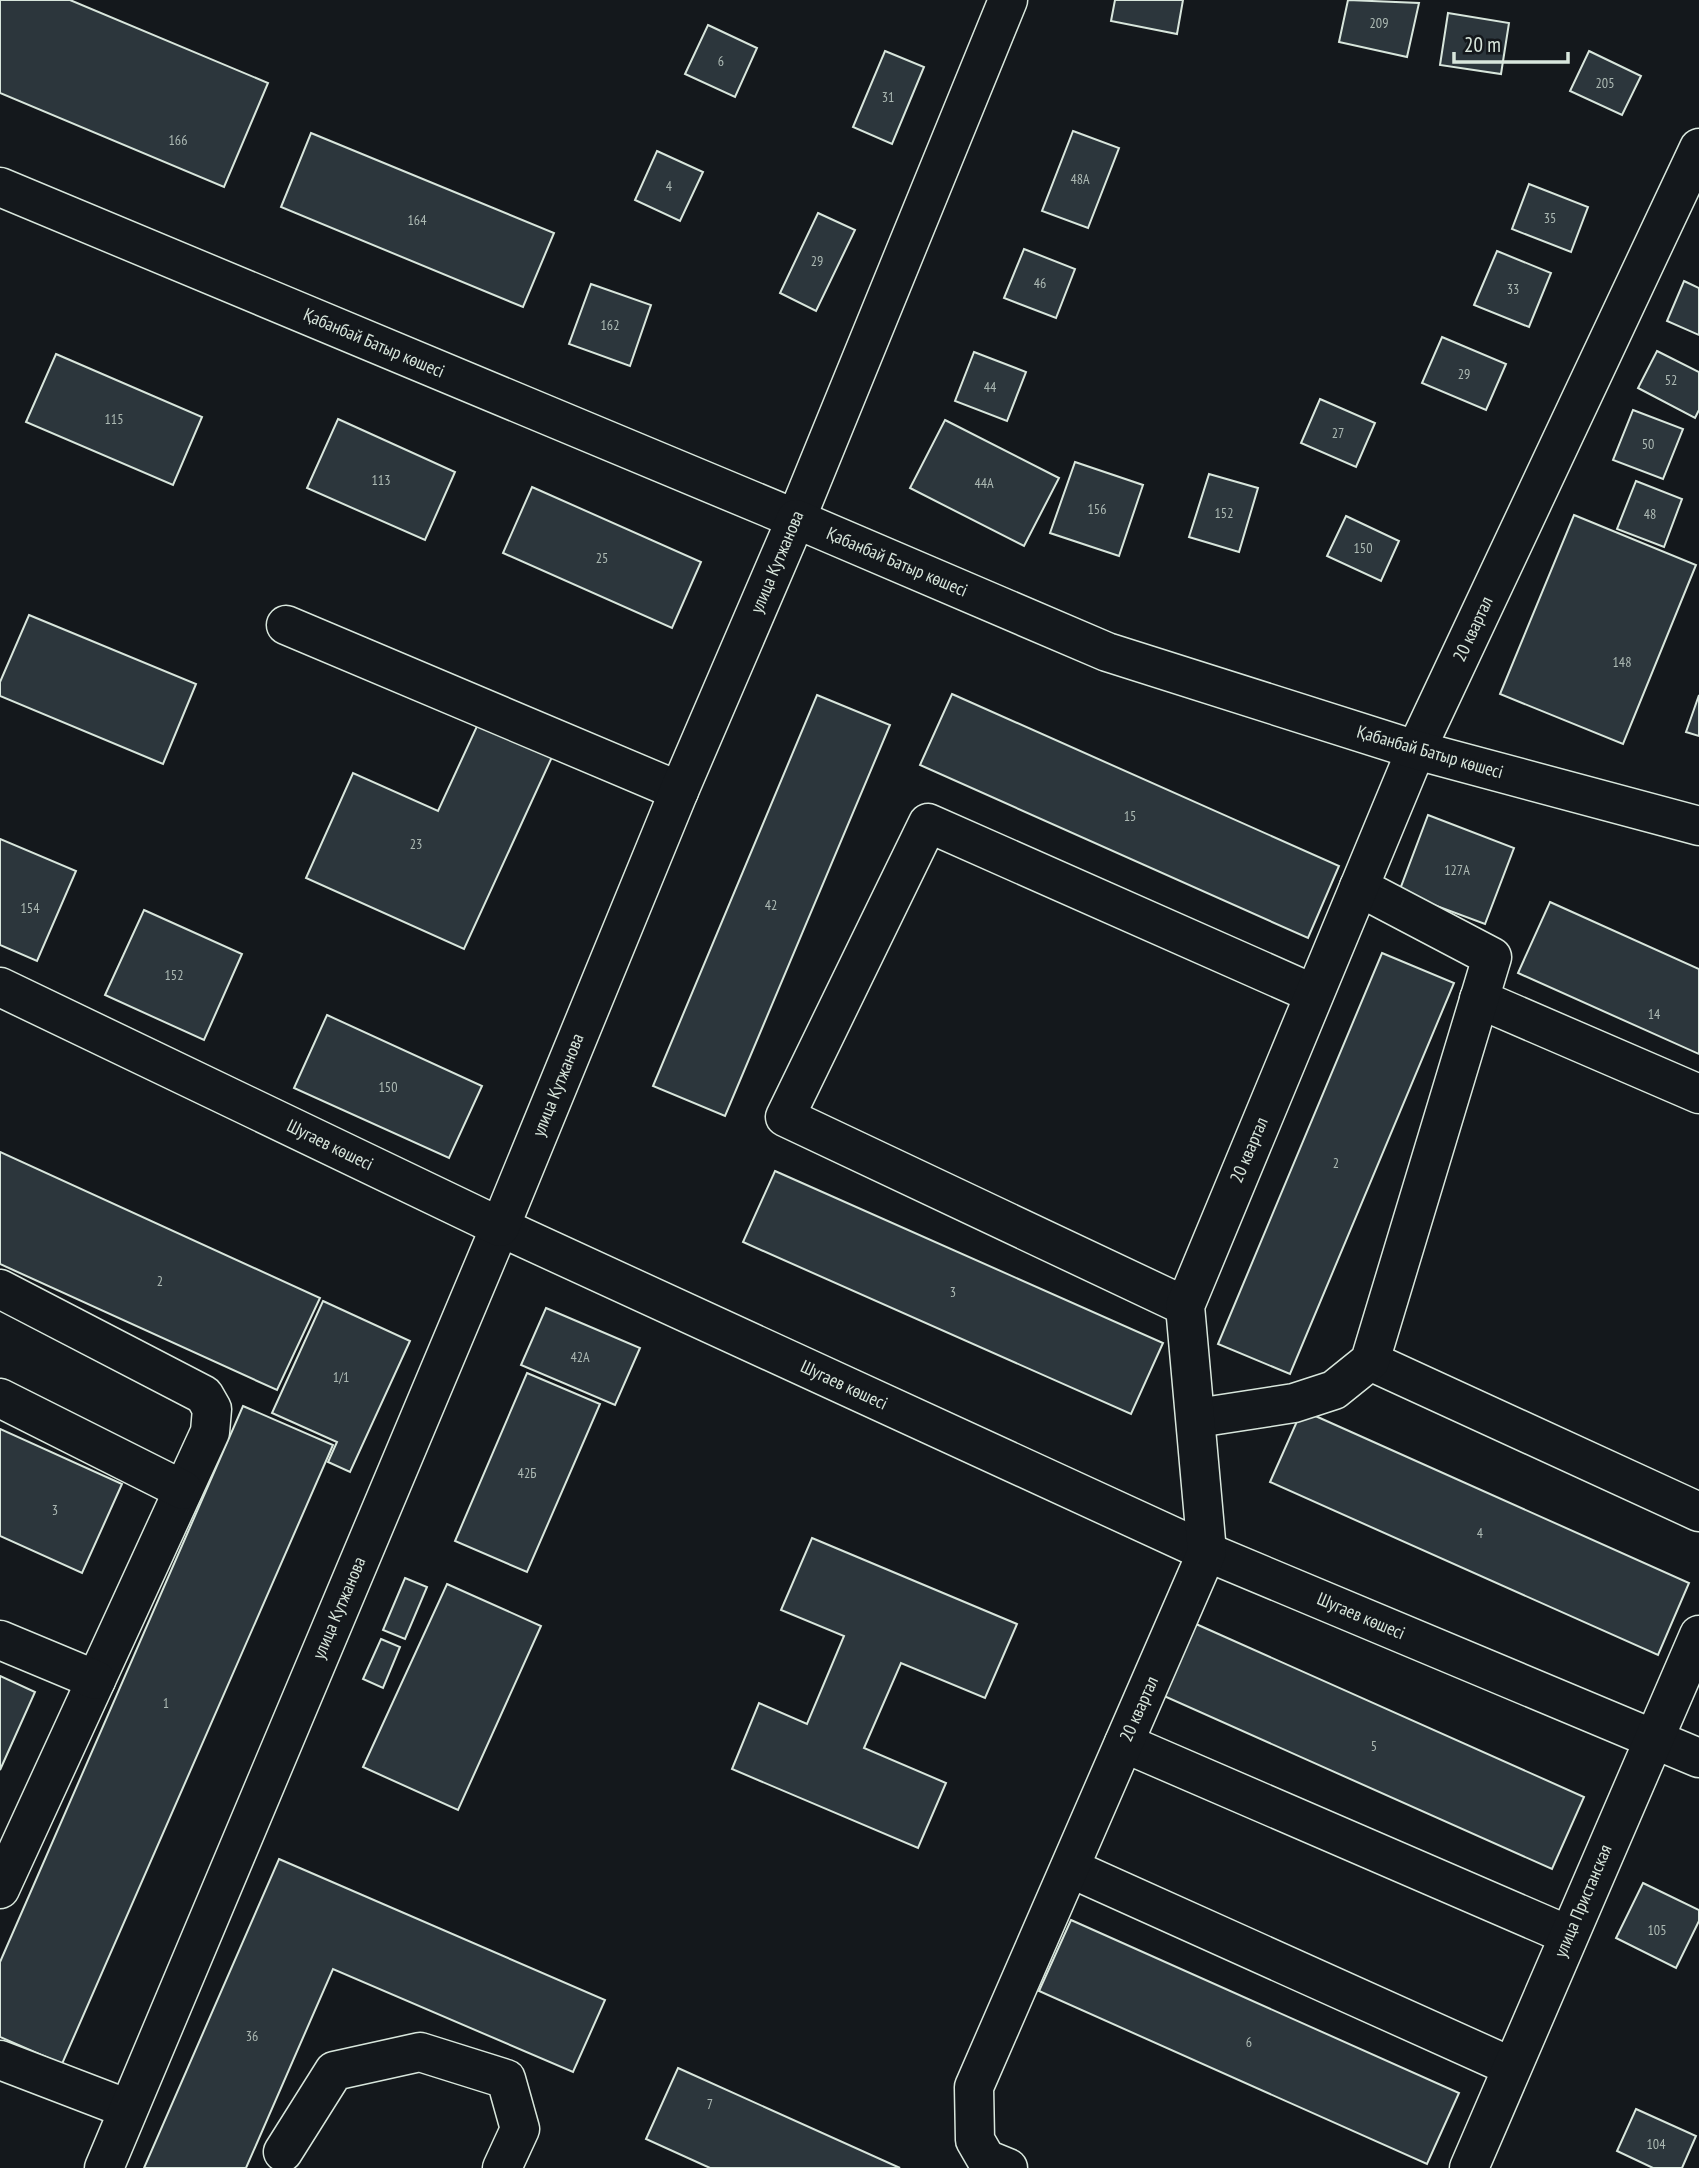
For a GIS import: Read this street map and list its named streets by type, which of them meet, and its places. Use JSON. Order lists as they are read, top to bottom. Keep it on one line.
{"streets":{"street":["Қабанбай Батыр көшесі","улица Кутжанова","20 квартал","Шугаев көшесі","улица Пристанская"]},"crossings":[["Қабанбай Батыр көшесі","улица Кутжанова"],["Қабанбай Батыр көшесі","20 квартал"],["улица Кутжанова","Шугаев көшесі"],["20 квартал","Шугаев көшесі"],["Шугаев көшесі","улица Пристанская"]],"house_numbers":["209","6","205","31","166","48А","4","35","164","29","46","33","162","29","52","44","115","27","50","113","44А","156","152","48","150","25","148","15","23","127А","42","154","152","14","150","2","2","3","42А","1/1","42Б","3","4","1","5","105","36","6","7","104"],"scale_bar":"20 m"}
